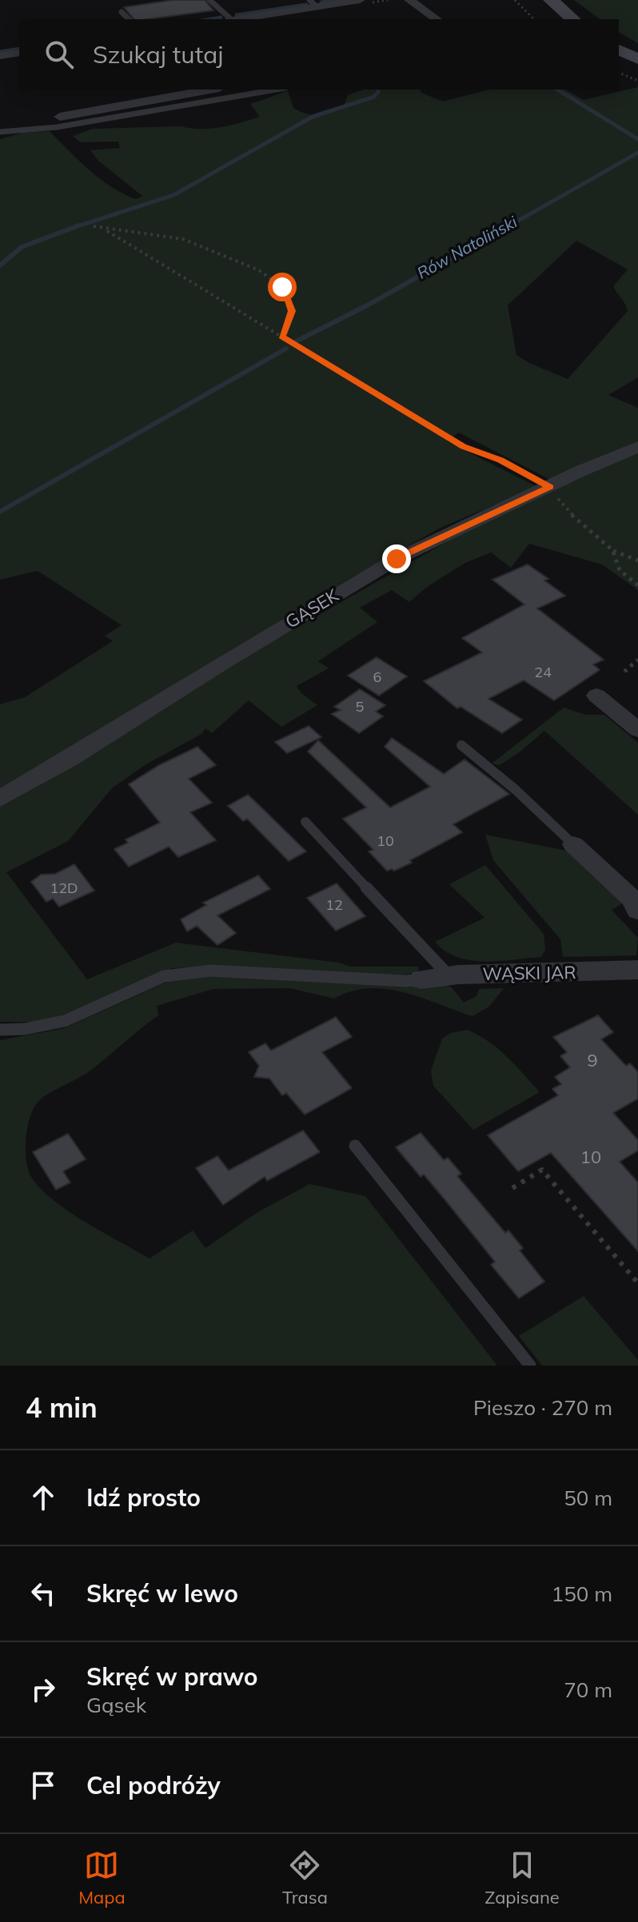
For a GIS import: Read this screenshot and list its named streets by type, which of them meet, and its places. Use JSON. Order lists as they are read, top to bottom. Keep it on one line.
{"streets":{"street":["GĄSEK","WĄSKI JAR"]},"water":["Rów Natoliński"],"house_numbers":["24","6","5","10","12D","12","9","10"],"page":{"search":"Szukaj tutaj","heading":["4 min","Pieszo · 270 m"],"list":[["Idź prosto","50 m"],["Skręć w lewo","150 m"],["Skręć w prawo","Gąsek","70 m"],"Cel podróży"],"nav":["Mapa","Trasa","Zapisane"]}}
